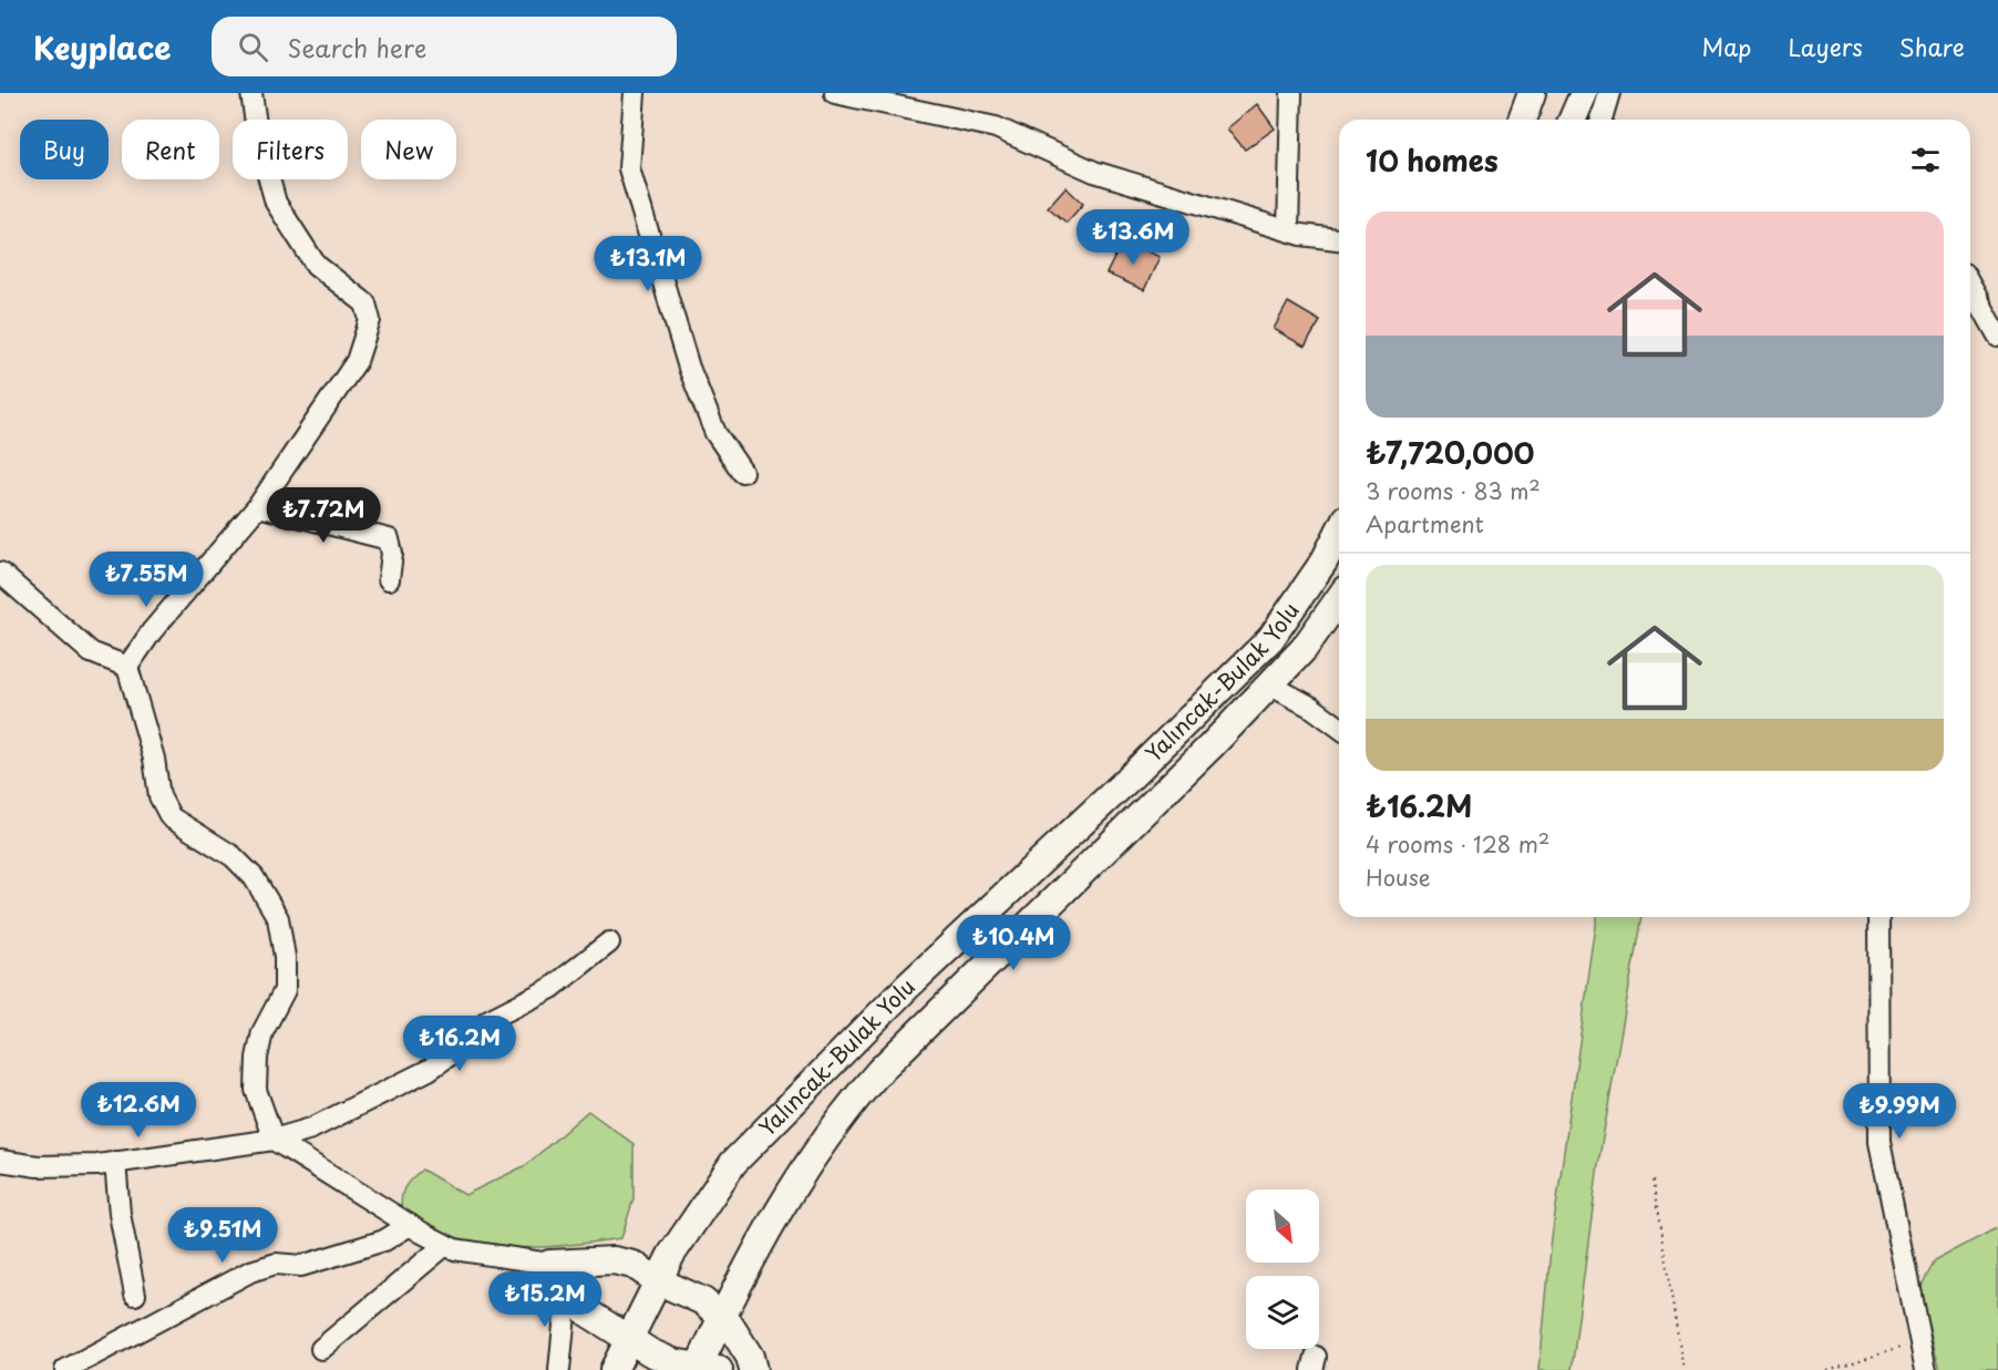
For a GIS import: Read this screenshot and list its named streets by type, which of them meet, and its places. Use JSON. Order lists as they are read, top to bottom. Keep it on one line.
{"streets":{"main road":["Yalıncak-Bulak Yolu"]},"north":"bottom right","page":{"header":"Keyplace","search":"Search here","nav":["Map","Layers","Share"],"chip":["Buy","Rent","Filters","New"],"heading":"10 homes","list":[{"name":"₺7,720,000","note":"3 rooms · 83 m² · Apartment"},{"name":"₺16.2M","note":"4 rooms · 128 m² · House"}],"price":["₺13.6M","₺13.1M","₺7.72M","₺7.55M","₺10.4M","₺16.2M","₺12.6M","₺9.99M","₺9.51M","₺15.2M"]}}
